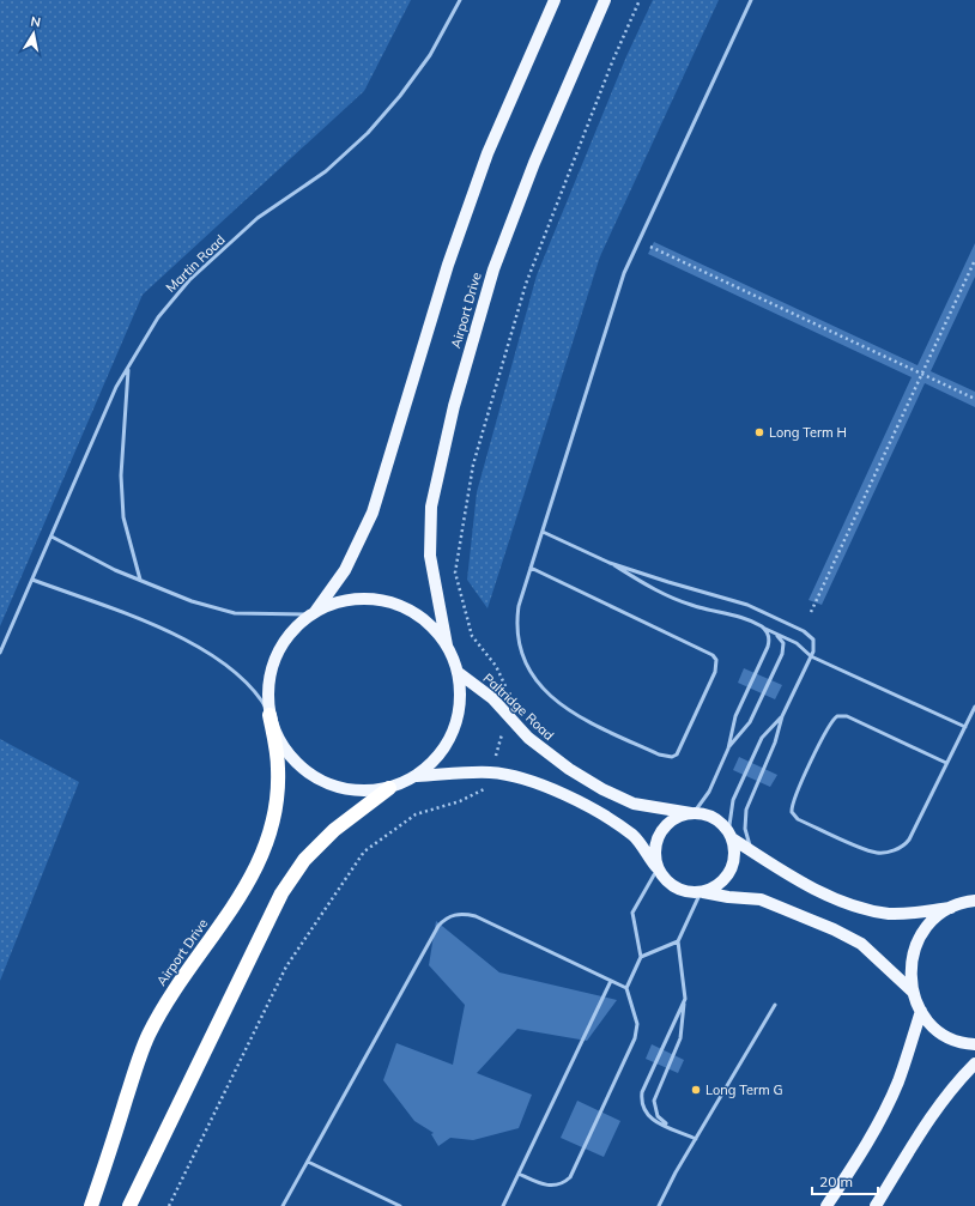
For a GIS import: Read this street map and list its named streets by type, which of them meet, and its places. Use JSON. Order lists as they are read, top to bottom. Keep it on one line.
{"streets":{"highway":["Airport Drive"],"main road":["Paltridge Road"],"lane":["Martin Road"]},"places":["Long Term H","Long Term G"],"scale_bar":"20 m","north":"top"}
